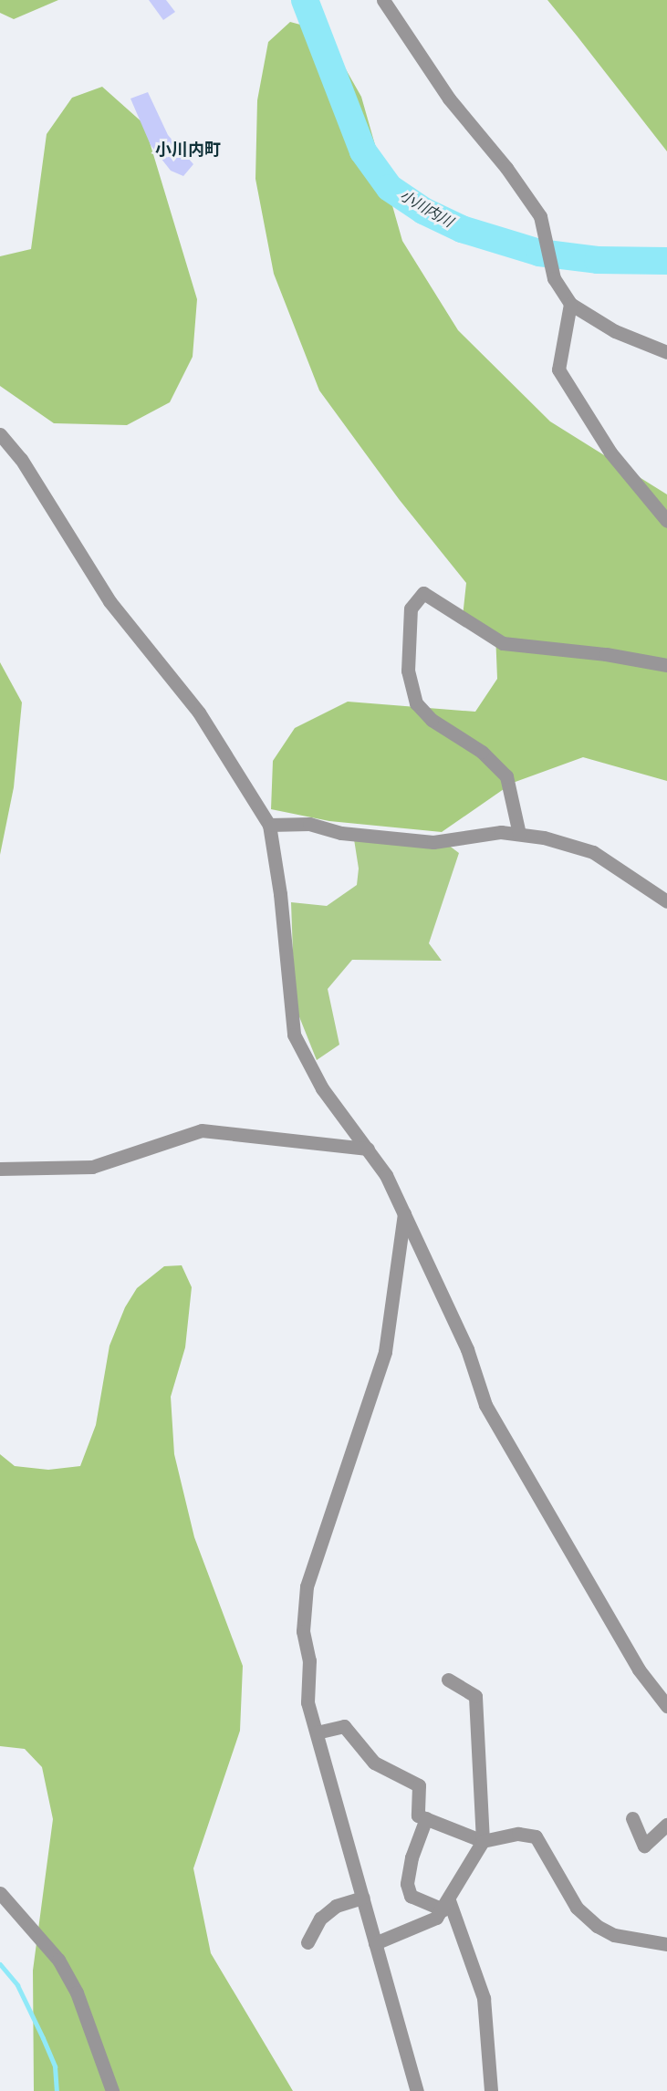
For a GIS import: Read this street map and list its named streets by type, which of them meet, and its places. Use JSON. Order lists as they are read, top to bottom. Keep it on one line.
{"districts":["小川内町"],"water":["小川内川"]}
